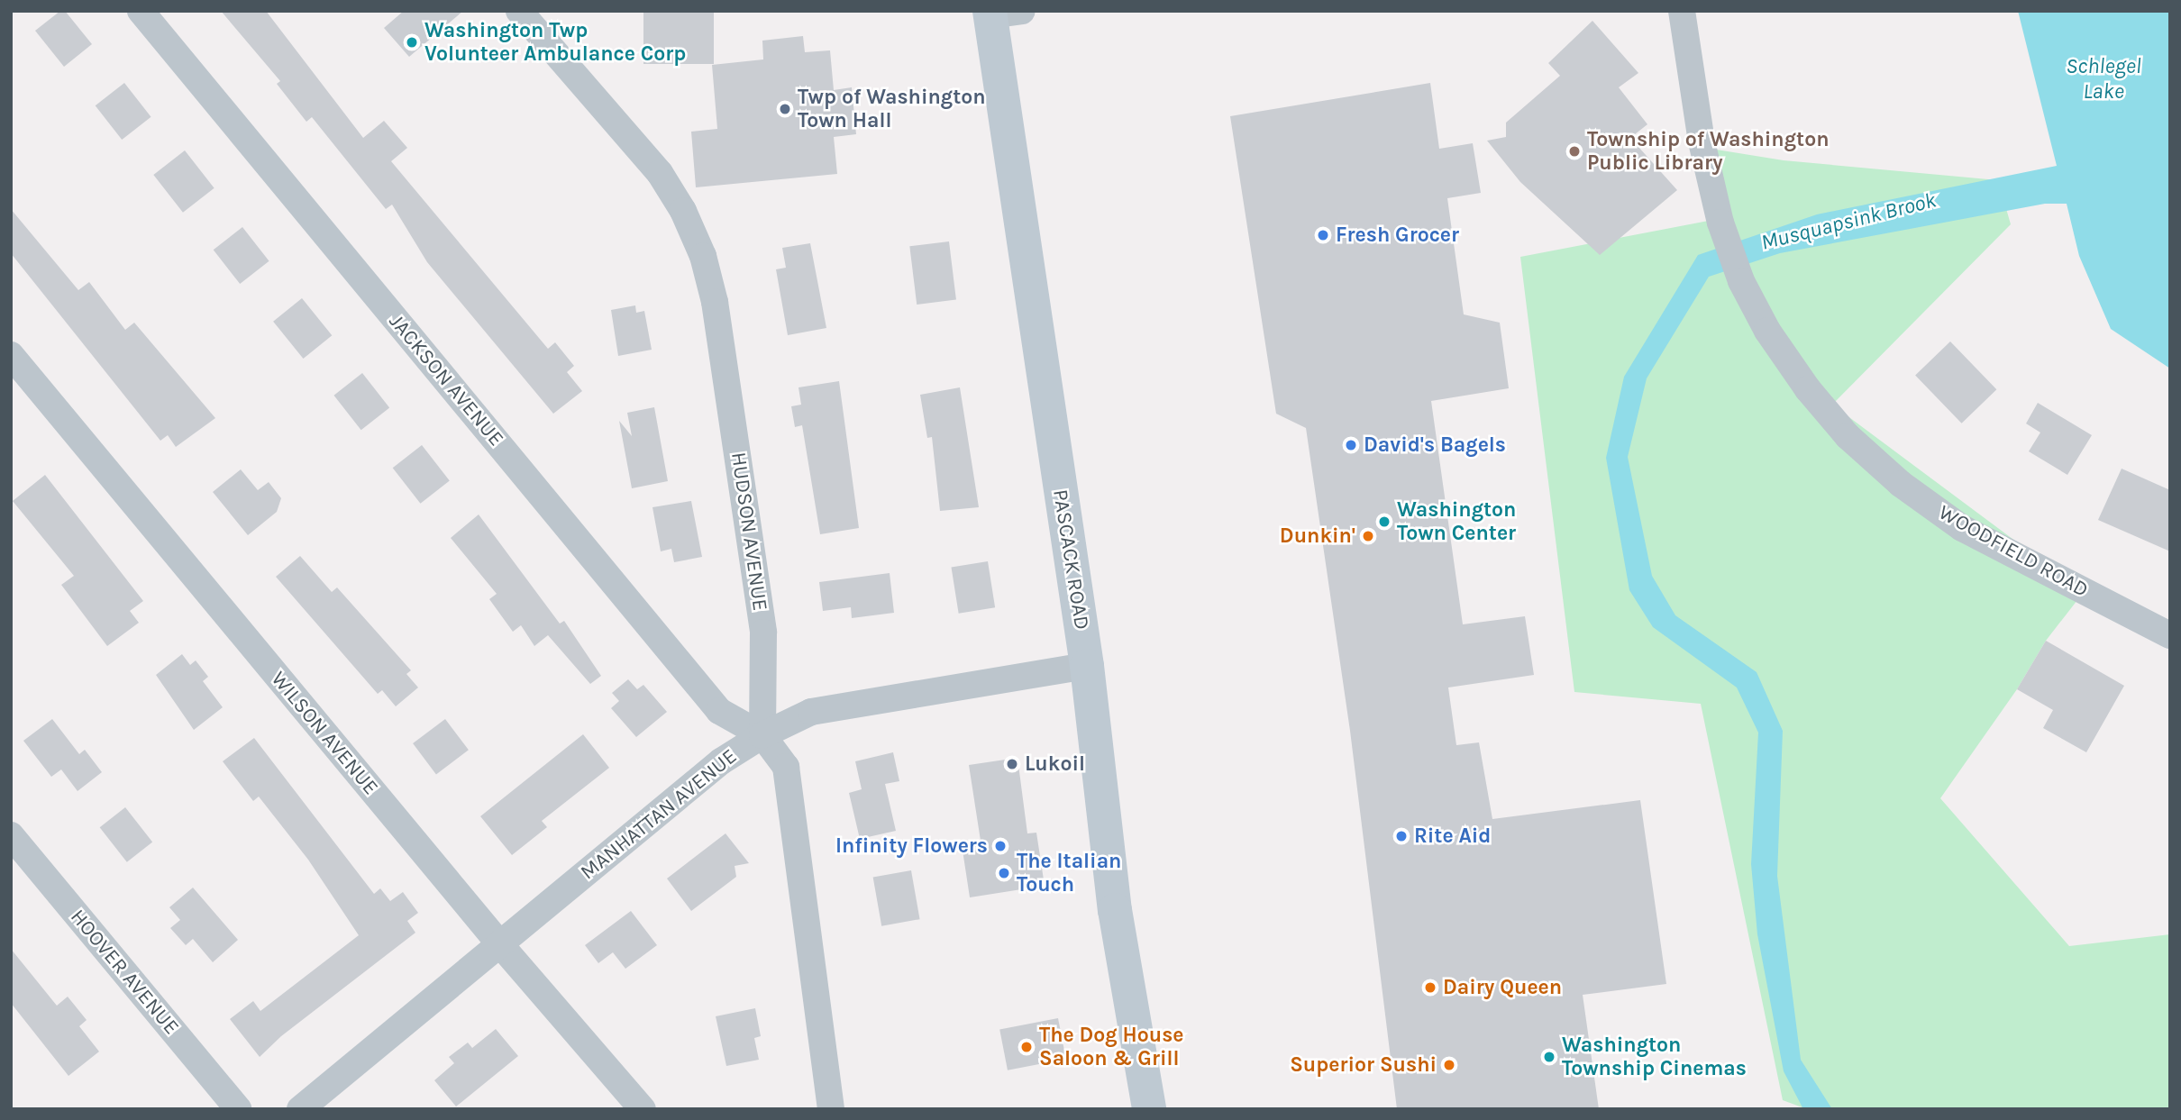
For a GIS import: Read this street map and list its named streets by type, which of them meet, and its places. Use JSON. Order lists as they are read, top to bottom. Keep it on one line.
{"streets":{"street":["JACKSON AVENUE","HUDSON AVENUE","WOODFIELD ROAD","PASCACK ROAD","WILSON AVENUE","MANHATTAN AVENUE","HOOVER AVENUE"]},"crossings":[["JACKSON AVENUE","HUDSON AVENUE"],["JACKSON AVENUE","MANHATTAN AVENUE"],["HUDSON AVENUE","MANHATTAN AVENUE"],["PASCACK ROAD","MANHATTAN AVENUE"],["WILSON AVENUE","MANHATTAN AVENUE"]],"water":["Schlegel Lake","Musquapsink Brook"],"places":["Washington Twp Volunteer Ambulance Corp","Twp of Washington Town Hall","Township of Washington Public Library","Fresh Grocer","David's Bagels","Washington Town Center","Dunkin'","Lukoil","Rite Aid","Infinity Flowers","The Italian Touch","Dairy Queen","The Dog House Saloon & Grill","Washington Township Cinemas","Superior Sushi"]}
